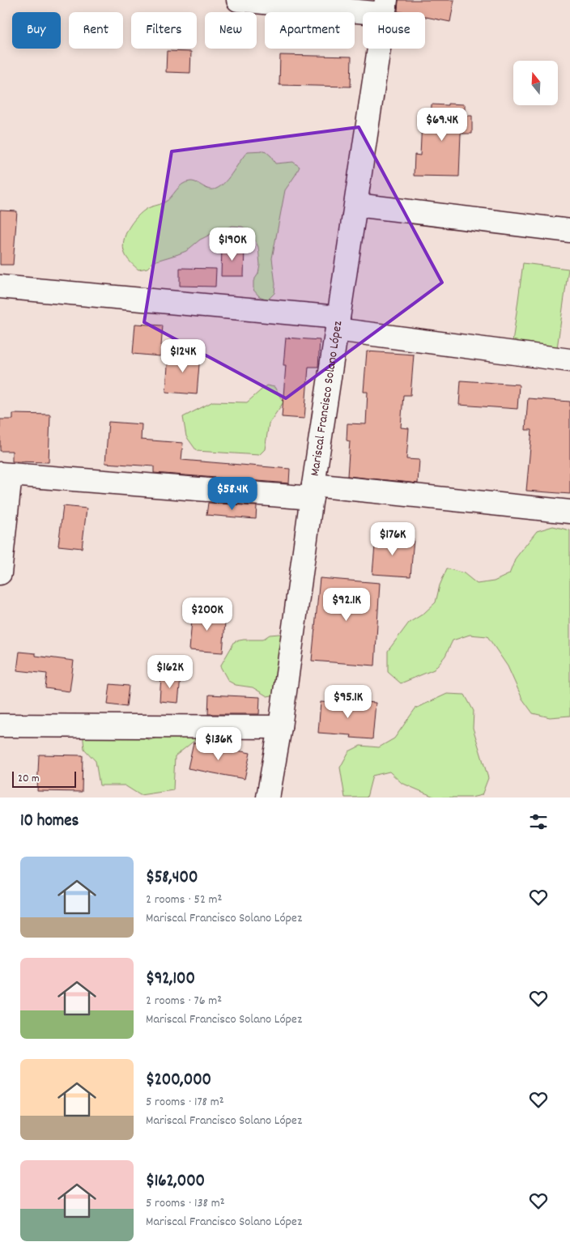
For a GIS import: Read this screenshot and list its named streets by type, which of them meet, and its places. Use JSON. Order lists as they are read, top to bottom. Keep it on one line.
{"streets":{"street":["Mariscal Francisco Solano López"]},"scale_bar":"20 m","north":"top","page":{"chip":["Buy","Rent","Filters","New","Apartment","House"],"price":["$69.4K","$190K","$124K","$58.4K","$176K","$92.1K","$200K","$162K","$95.1K","$136K"],"scale":"20 m","heading":"10 homes","list":[{"name":"$58,400","note":"2 rooms · 52 m² · Mariscal Francisco Solano López"},{"name":"$92,100","note":"2 rooms · 76 m² · Mariscal Francisco Solano López"},{"name":"$200,000","note":"5 rooms · 178 m² · Mariscal Francisco Solano López"},{"name":"$162,000","note":"5 rooms · 138 m² · Mariscal Francisco Solano López"}]}}
